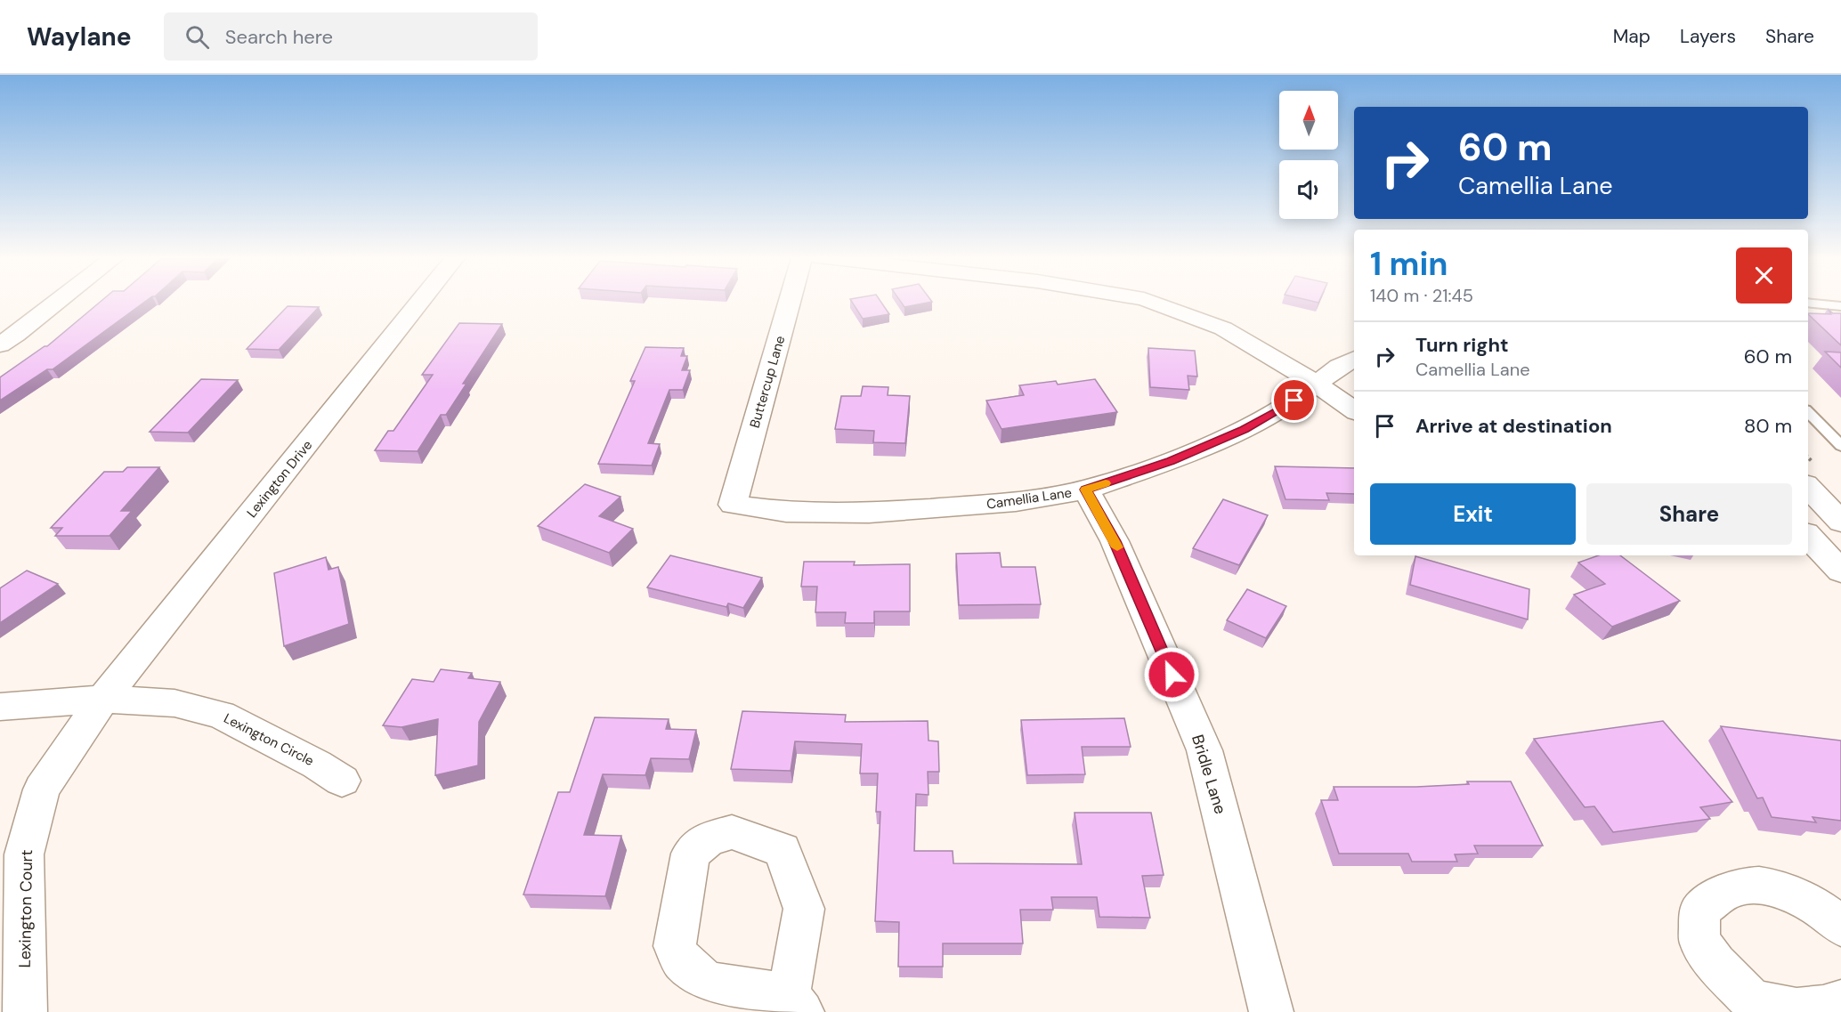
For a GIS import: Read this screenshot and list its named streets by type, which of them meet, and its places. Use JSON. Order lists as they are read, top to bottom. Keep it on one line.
{"streets":{"street":["Buttercup Lane","Lexington Drive","Camellia Lane","Lexington Circle","Bridle Lane","Lexington Court"]},"crossings":[["Buttercup Lane","Camellia Lane"],["Lexington Drive","Lexington Circle"],["Lexington Drive","Lexington Court"],["Camellia Lane","Bridle Lane"],["Lexington Circle","Lexington Court"]],"north":"top","page":{"header":"Waylane","search":"Search here","nav":["Map","Layers","Share"],"turn":["60 m","Camellia Lane"],"heading":["1 min","140 m · 21:45"],"list":[{"name":"Turn right","note":"Camellia Lane","value":"60 m"},{"name":"Arrive at destination","value":"80 m"}],"buttons":["Exit","Share"]}}
